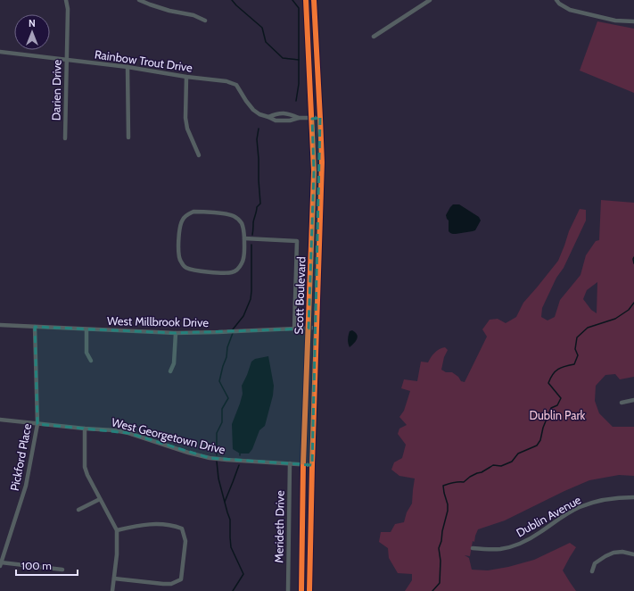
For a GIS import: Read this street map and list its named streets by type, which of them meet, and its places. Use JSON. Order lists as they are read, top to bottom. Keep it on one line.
{"streets":{"main road":["Scott Boulevard"],"street":["Rainbow Trout Drive","Darien Drive","West Millbrook Drive","West Georgetown Drive","Pickford Place","Dublin Avenue","Merideth Drive"]},"crossings":[["Rainbow Trout Drive","Darien Drive"],["Rainbow Trout Drive","Scott Boulevard"],["Scott Boulevard","West Millbrook Drive"],["Scott Boulevard","West Georgetown Drive"],["West Millbrook Drive","Pickford Place"],["West Georgetown Drive","Pickford Place"],["West Georgetown Drive","Merideth Drive"]],"parks":["Dublin Park"],"scale_bar":"100 m","north":"top"}
